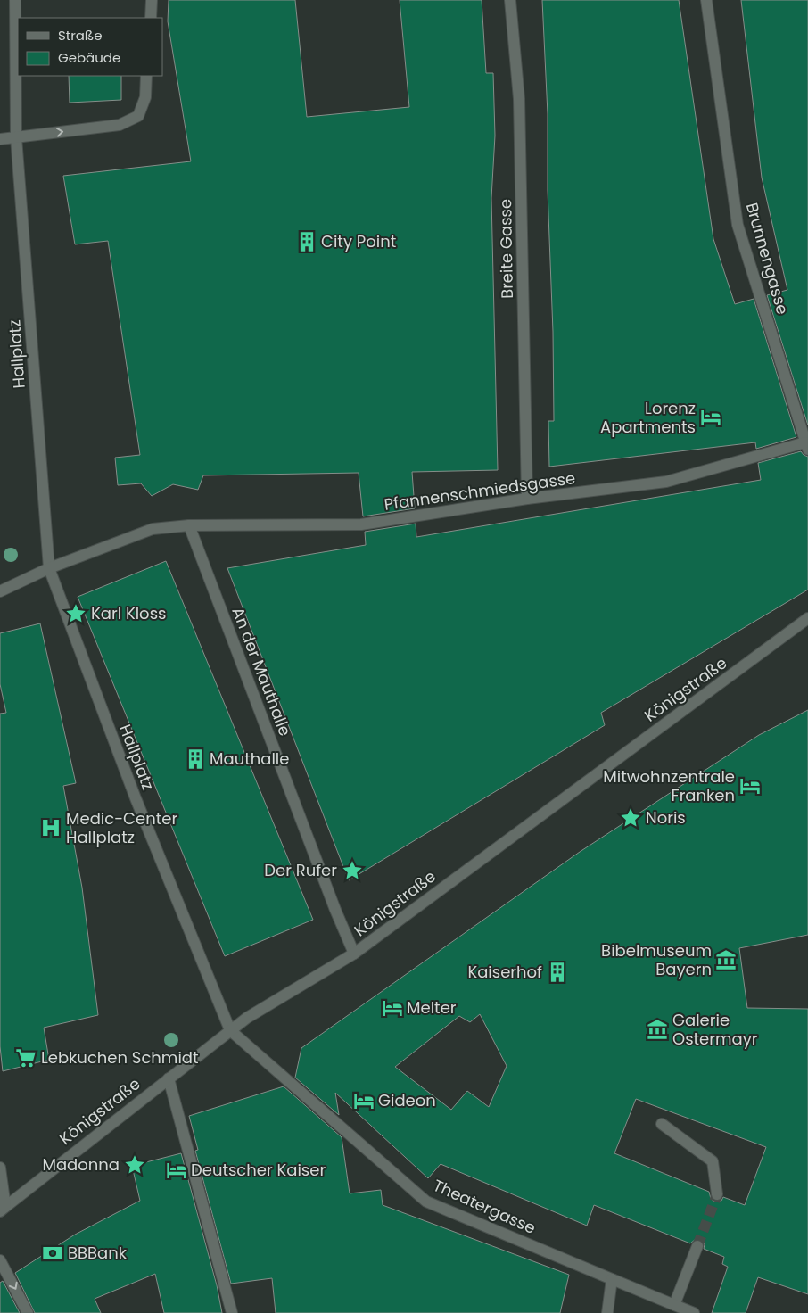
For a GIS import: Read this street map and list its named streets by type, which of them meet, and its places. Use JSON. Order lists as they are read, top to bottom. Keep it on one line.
{"streets":{"street":["Breite Gasse","Brunnengasse","Hallplatz","Pfannenschmiedsgasse","An der Mauthalle","Königstraße","Theatergasse"]},"crossings":[["Breite Gasse","Pfannenschmiedsgasse"],["Brunnengasse","Pfannenschmiedsgasse"],["Hallplatz","Pfannenschmiedsgasse"],["Hallplatz","Königstraße"],["Hallplatz","Theatergasse"],["Pfannenschmiedsgasse","An der Mauthalle"],["An der Mauthalle","Königstraße"],["Königstraße","Theatergasse"]],"places":{"building":["City Point","Mauthalle","Kaiserhof"],"hotel":["Lorenz Apartments","Mitwohnzentrale Franken","Melter","Gideon","Deutscher Kaiser"],"place":["Karl Kloss","Noris","Der Rufer","Madonna"],"hospital":["Medic-Center Hallplatz"],"museum":["Bibelmuseum Bayern","Galerie Ostermayr"],"supermarket":["Lebkuchen Schmidt"],"bank":["BBBank"]},"legend":["Straße","Gebäude"]}
